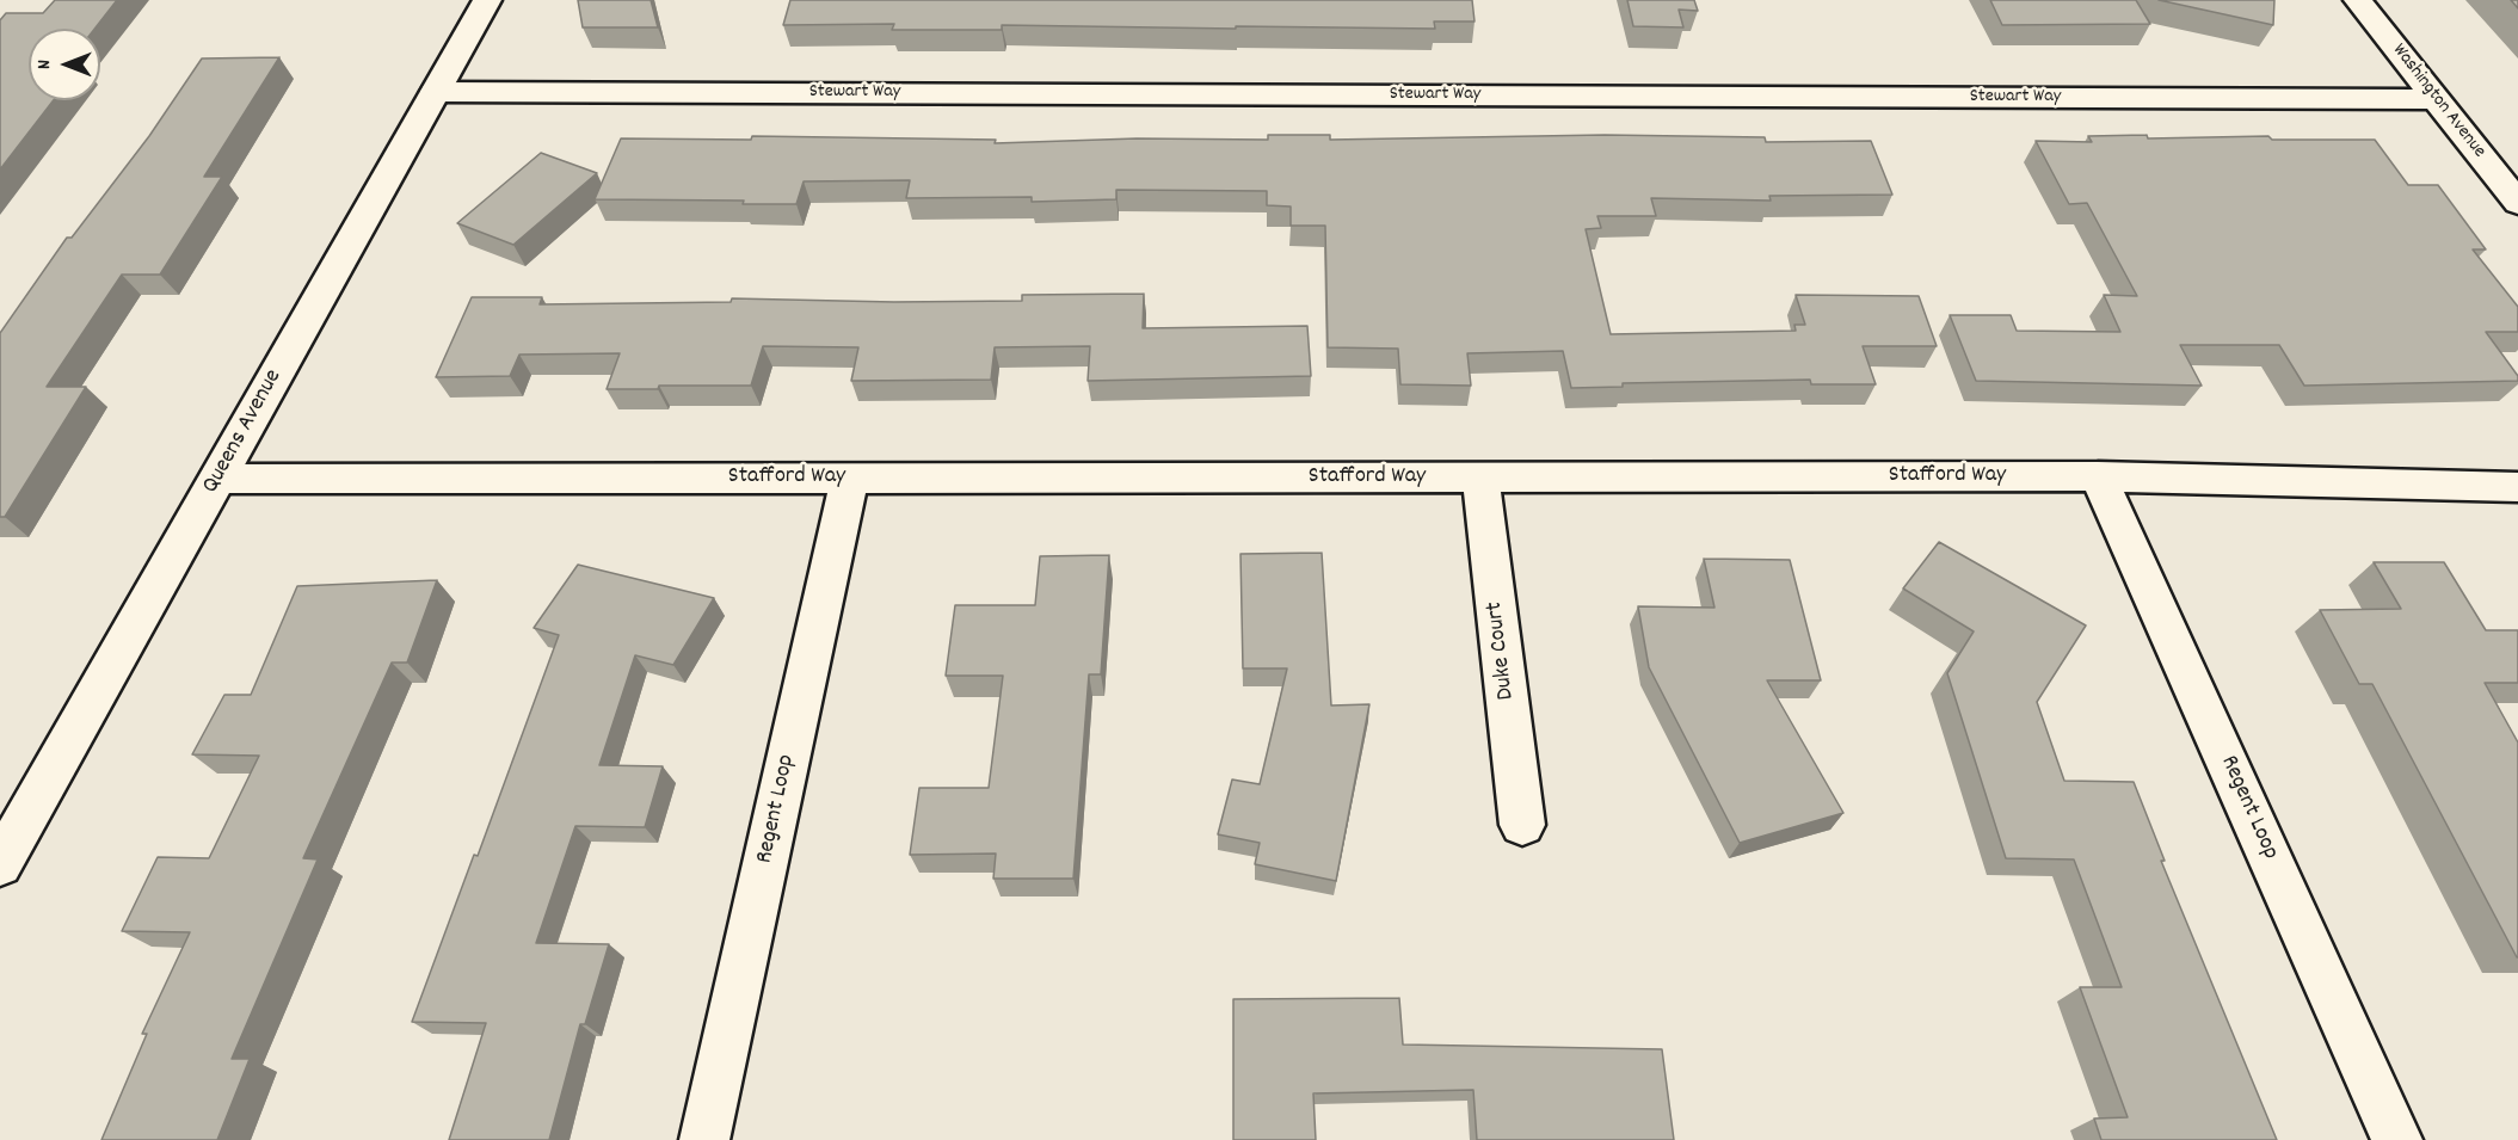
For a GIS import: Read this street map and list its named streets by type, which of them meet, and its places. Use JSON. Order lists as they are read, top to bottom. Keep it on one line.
{"streets":{"street":["Stewart Way","Washington Avenue","Queens Avenue","Stafford Way","Duke Court","Regent Loop"]},"crossings":[["Stewart Way","Washington Avenue"],["Stewart Way","Queens Avenue"],["Queens Avenue","Stafford Way"],["Stafford Way","Duke Court"],["Stafford Way","Regent Loop"]],"north":"left"}
